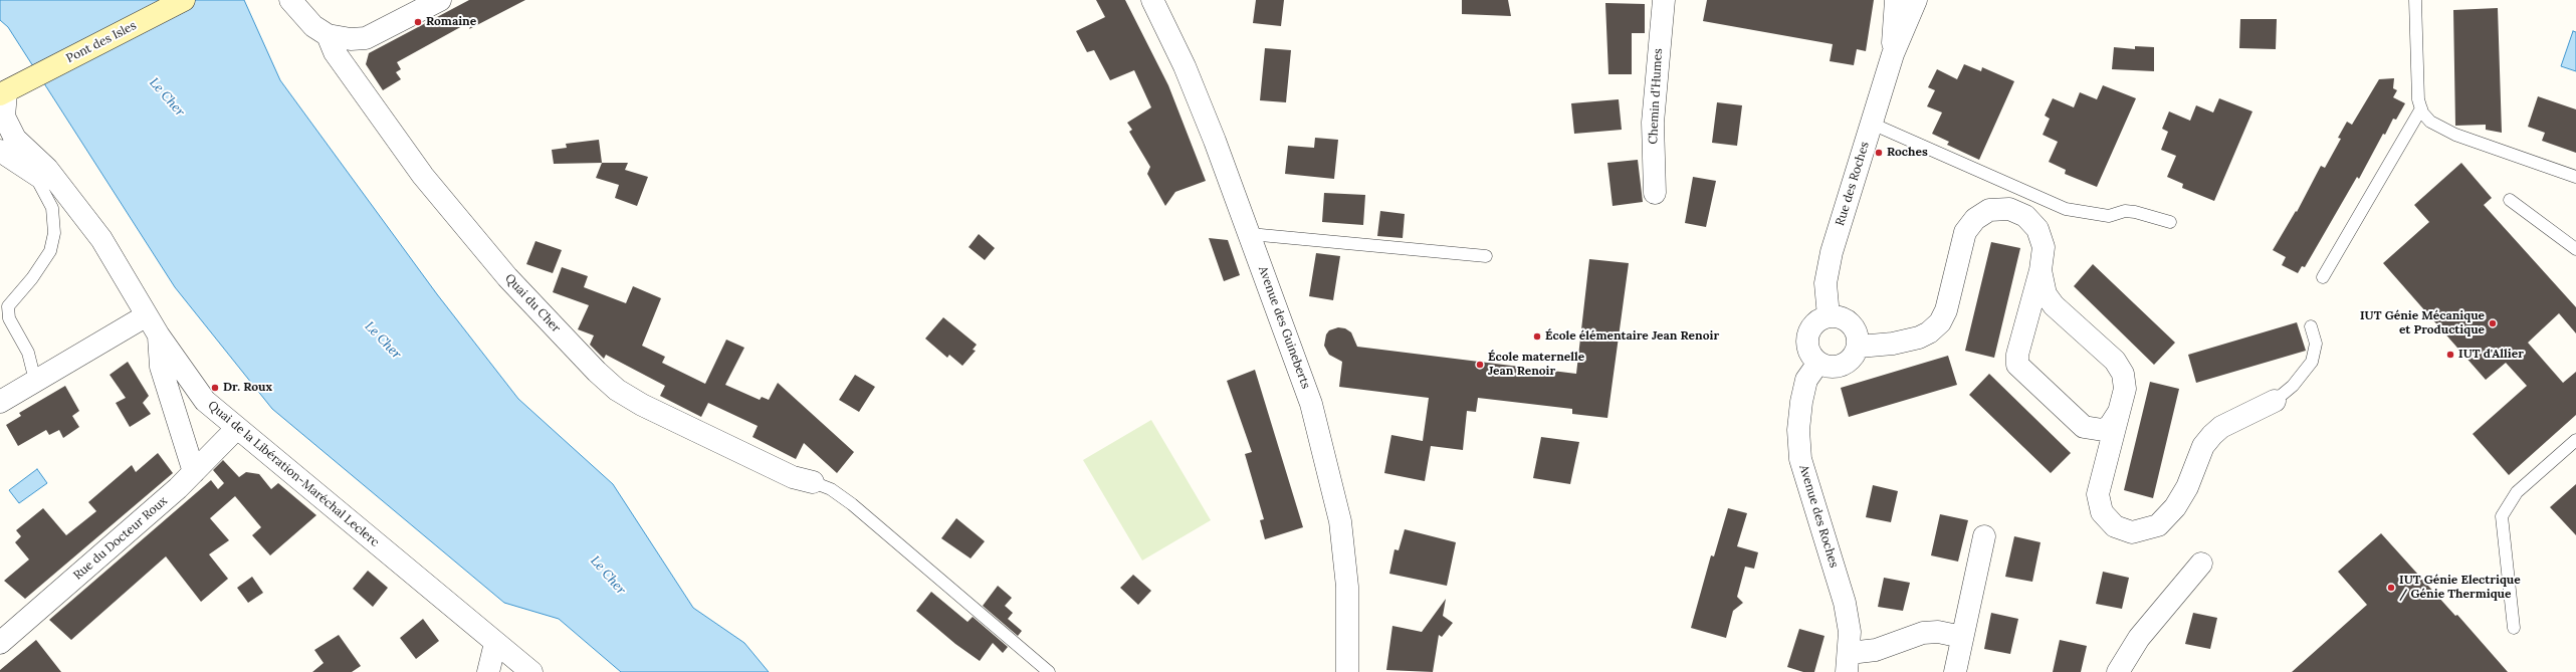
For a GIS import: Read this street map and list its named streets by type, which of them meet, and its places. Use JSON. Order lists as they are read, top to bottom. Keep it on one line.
{"streets":{"main road":["Pont des Isles"],"street":["Chemin d'Humes","Rue des Roches","Quai du Cher","Avenue des Guineberts","Quai de la Libération-Maréchal Leclerc","Avenue des Roches","Rue du Docteur Roux"]},"crossings":[["Pont des Isles","Quai de la Libération-Maréchal Leclerc"],["Rue des Roches","Avenue des Roches"],["Quai de la Libération-Maréchal Leclerc","Rue du Docteur Roux"]],"water":["Le Cher"],"places":["Romaine","Roches","IUT Génie Mécanique et Productique","École élémentaire Jean Renoir","IUT d'Allier","École maternelle Jean Renoir","Dr. Roux","IUT Génie Electrique / Génie Thermique"]}
